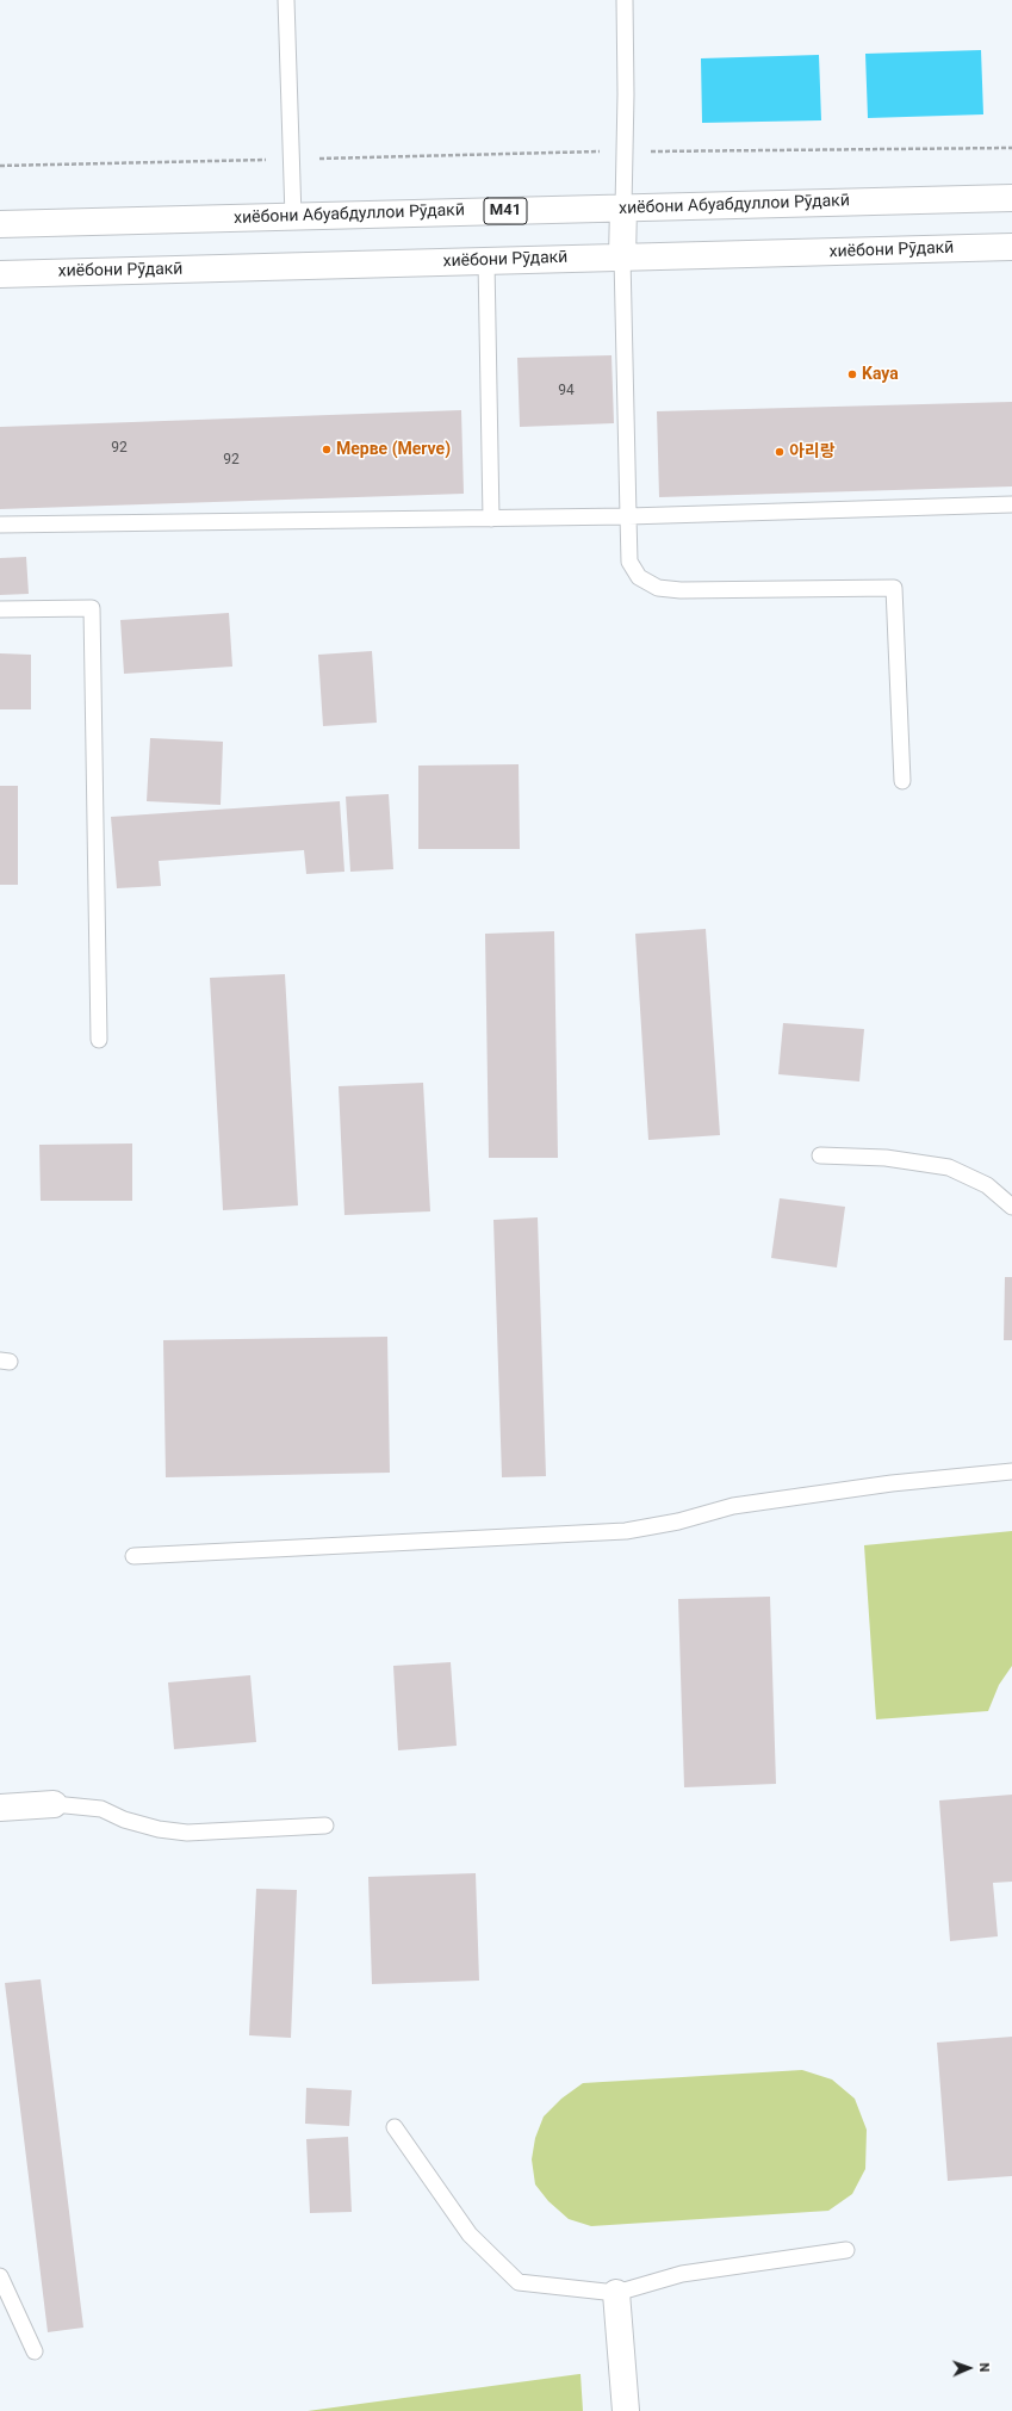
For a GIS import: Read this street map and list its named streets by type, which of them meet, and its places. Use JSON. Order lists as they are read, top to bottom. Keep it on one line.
{"streets":{"main road":["хиёбони Абуабдуллои Рӯдакӣ","M41","хиёбони Рӯдакӣ"]},"places":["Kaya","Mерве (Merve)","아리랑"],"house_numbers":["94","92","92"],"north":"right"}
